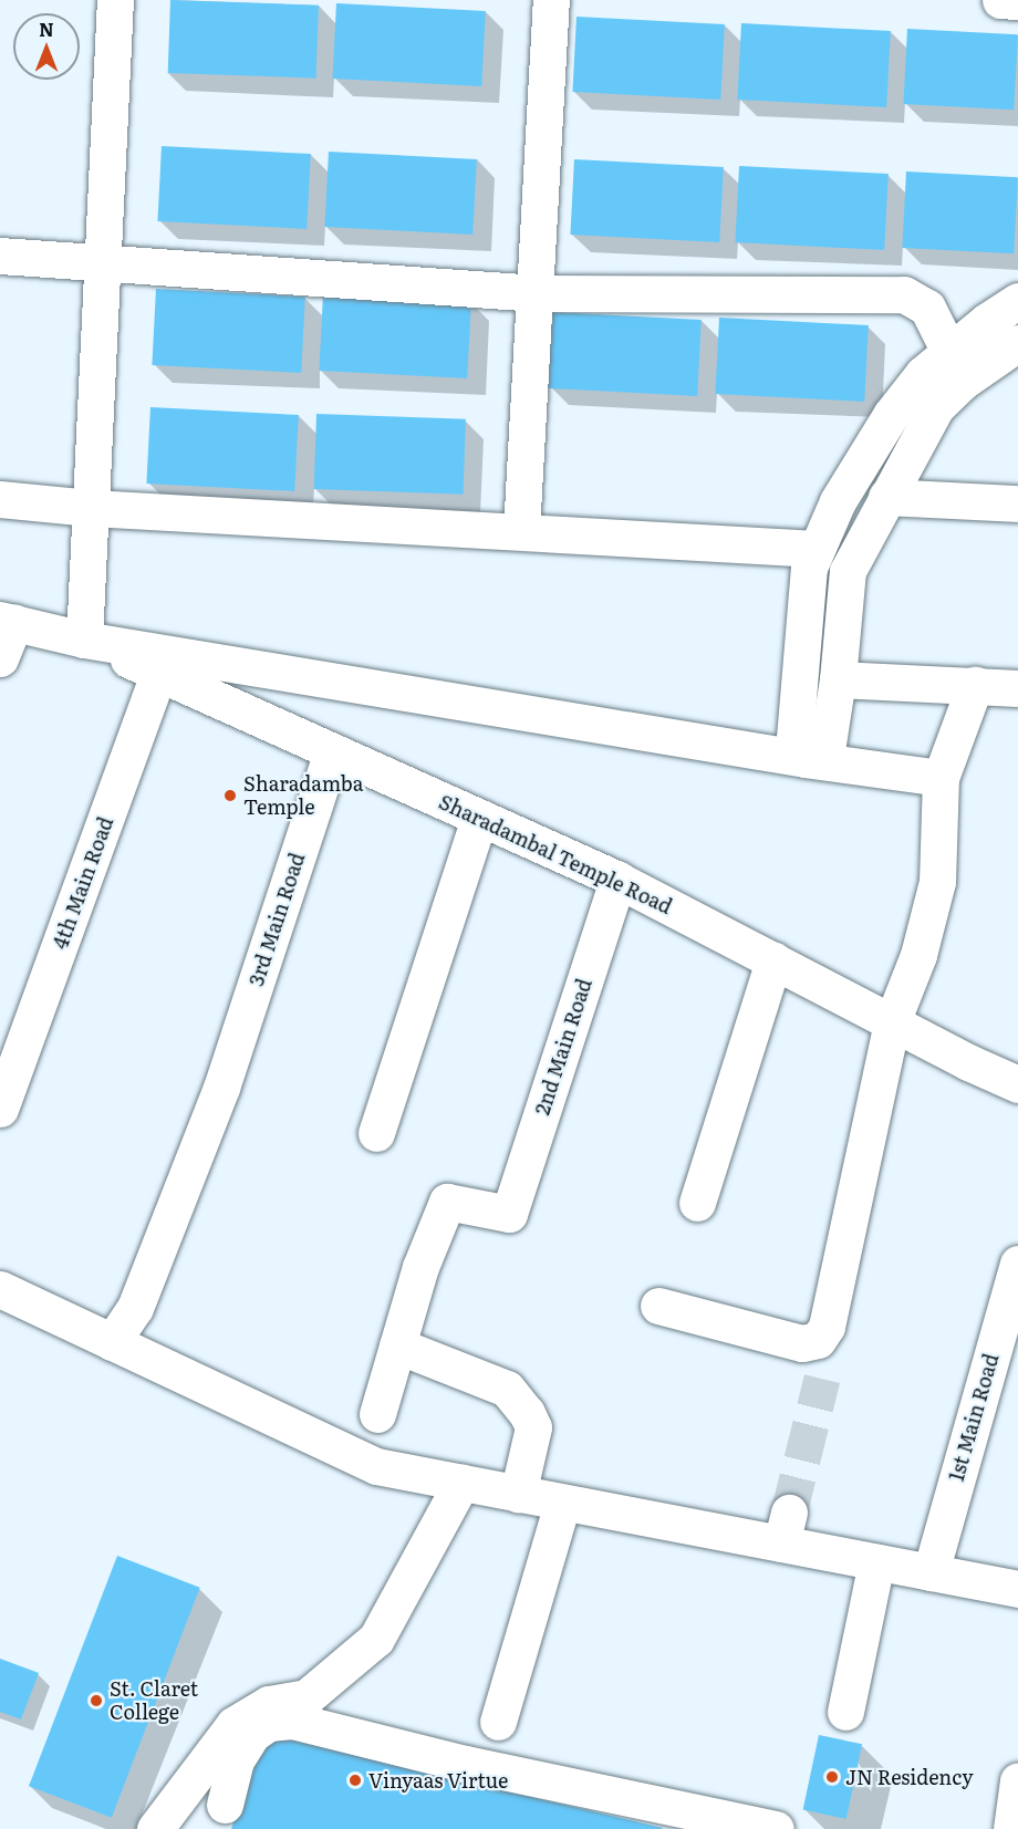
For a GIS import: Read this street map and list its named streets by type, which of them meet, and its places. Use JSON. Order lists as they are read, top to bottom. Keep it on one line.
{"streets":{"street":["Sharadambal Temple Road","4th Main Road","3rd Main Road","2nd Main Road","1st Main Road"]},"crossings":[["Sharadambal Temple Road","4th Main Road"],["Sharadambal Temple Road","3rd Main Road"],["Sharadambal Temple Road","2nd Main Road"]],"places":["Sharadamba Temple","St. Claret College","JN Residency","Vinyaas Virtue"],"north":"top"}
